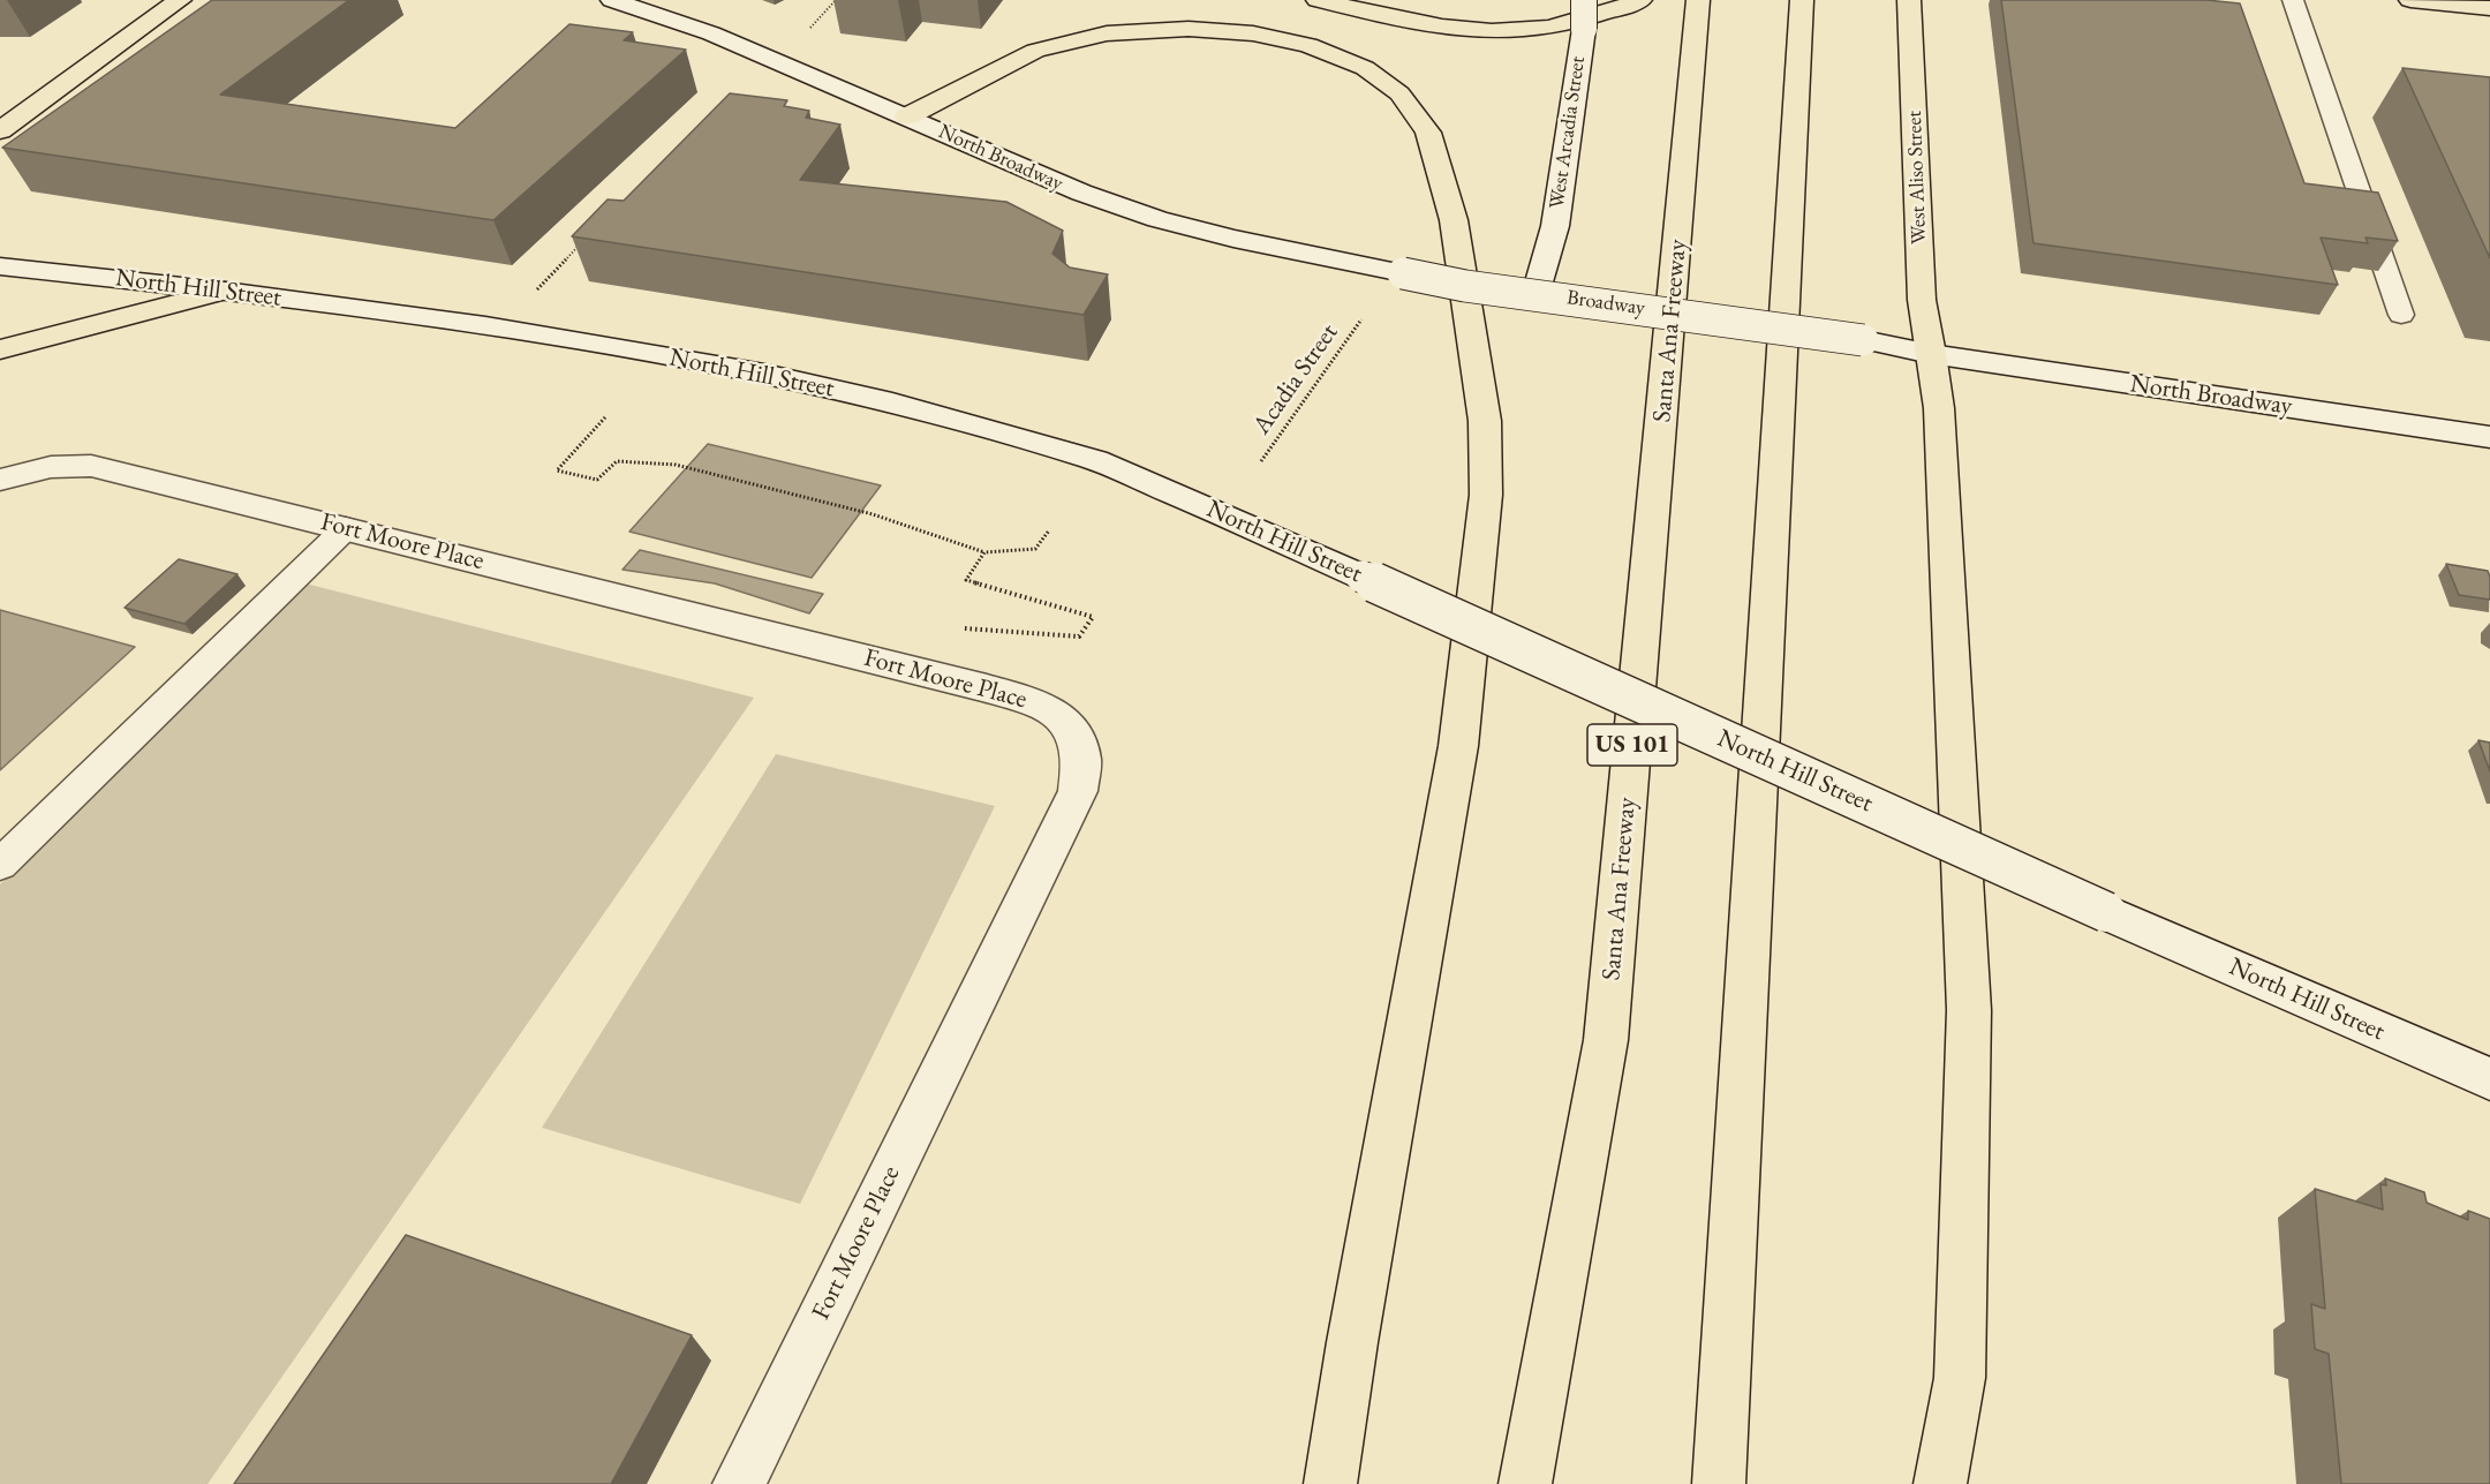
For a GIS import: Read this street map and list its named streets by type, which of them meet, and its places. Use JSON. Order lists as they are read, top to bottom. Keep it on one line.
{"streets":{"main road":["West Arcadia Street","North Broadway","West Aliso Street","North Hill Street","Broadway","Santa Ana Freeway","Fort Moore Place","US 101"],"path":["Acadia Street"]},"crossings":[["West Arcadia Street","Broadway"],["North Broadway","West Aliso Street"],["North Broadway","Broadway"],["West Aliso Street","Broadway"]]}
